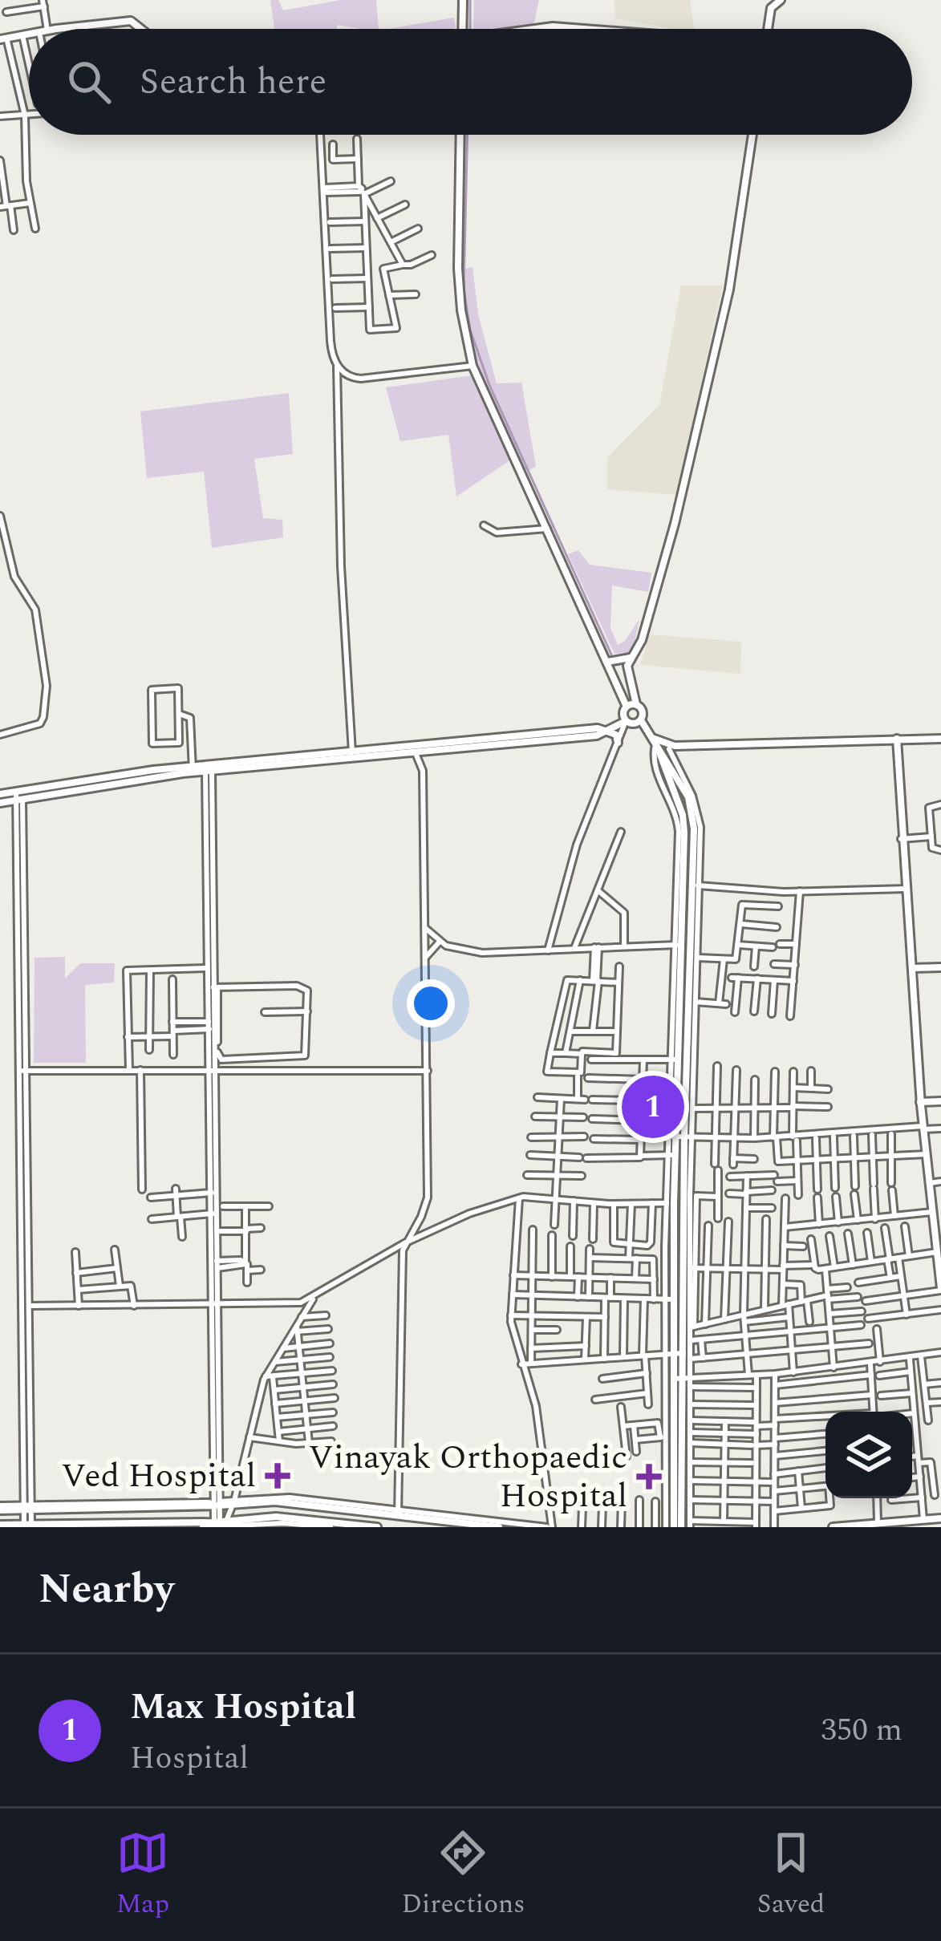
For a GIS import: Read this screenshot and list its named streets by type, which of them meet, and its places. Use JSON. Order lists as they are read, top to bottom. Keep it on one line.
{"places":{"health":["Ved Hospital","Vinayak Orthopaedic Hospital"]},"page":{"search":"Search here","pins":"1","heading":"Nearby","list":[{"mark":"1","name":"Max Hospital","note":"Hospital","value":"350 m"}],"nav":["Map","Directions","Saved"]}}
